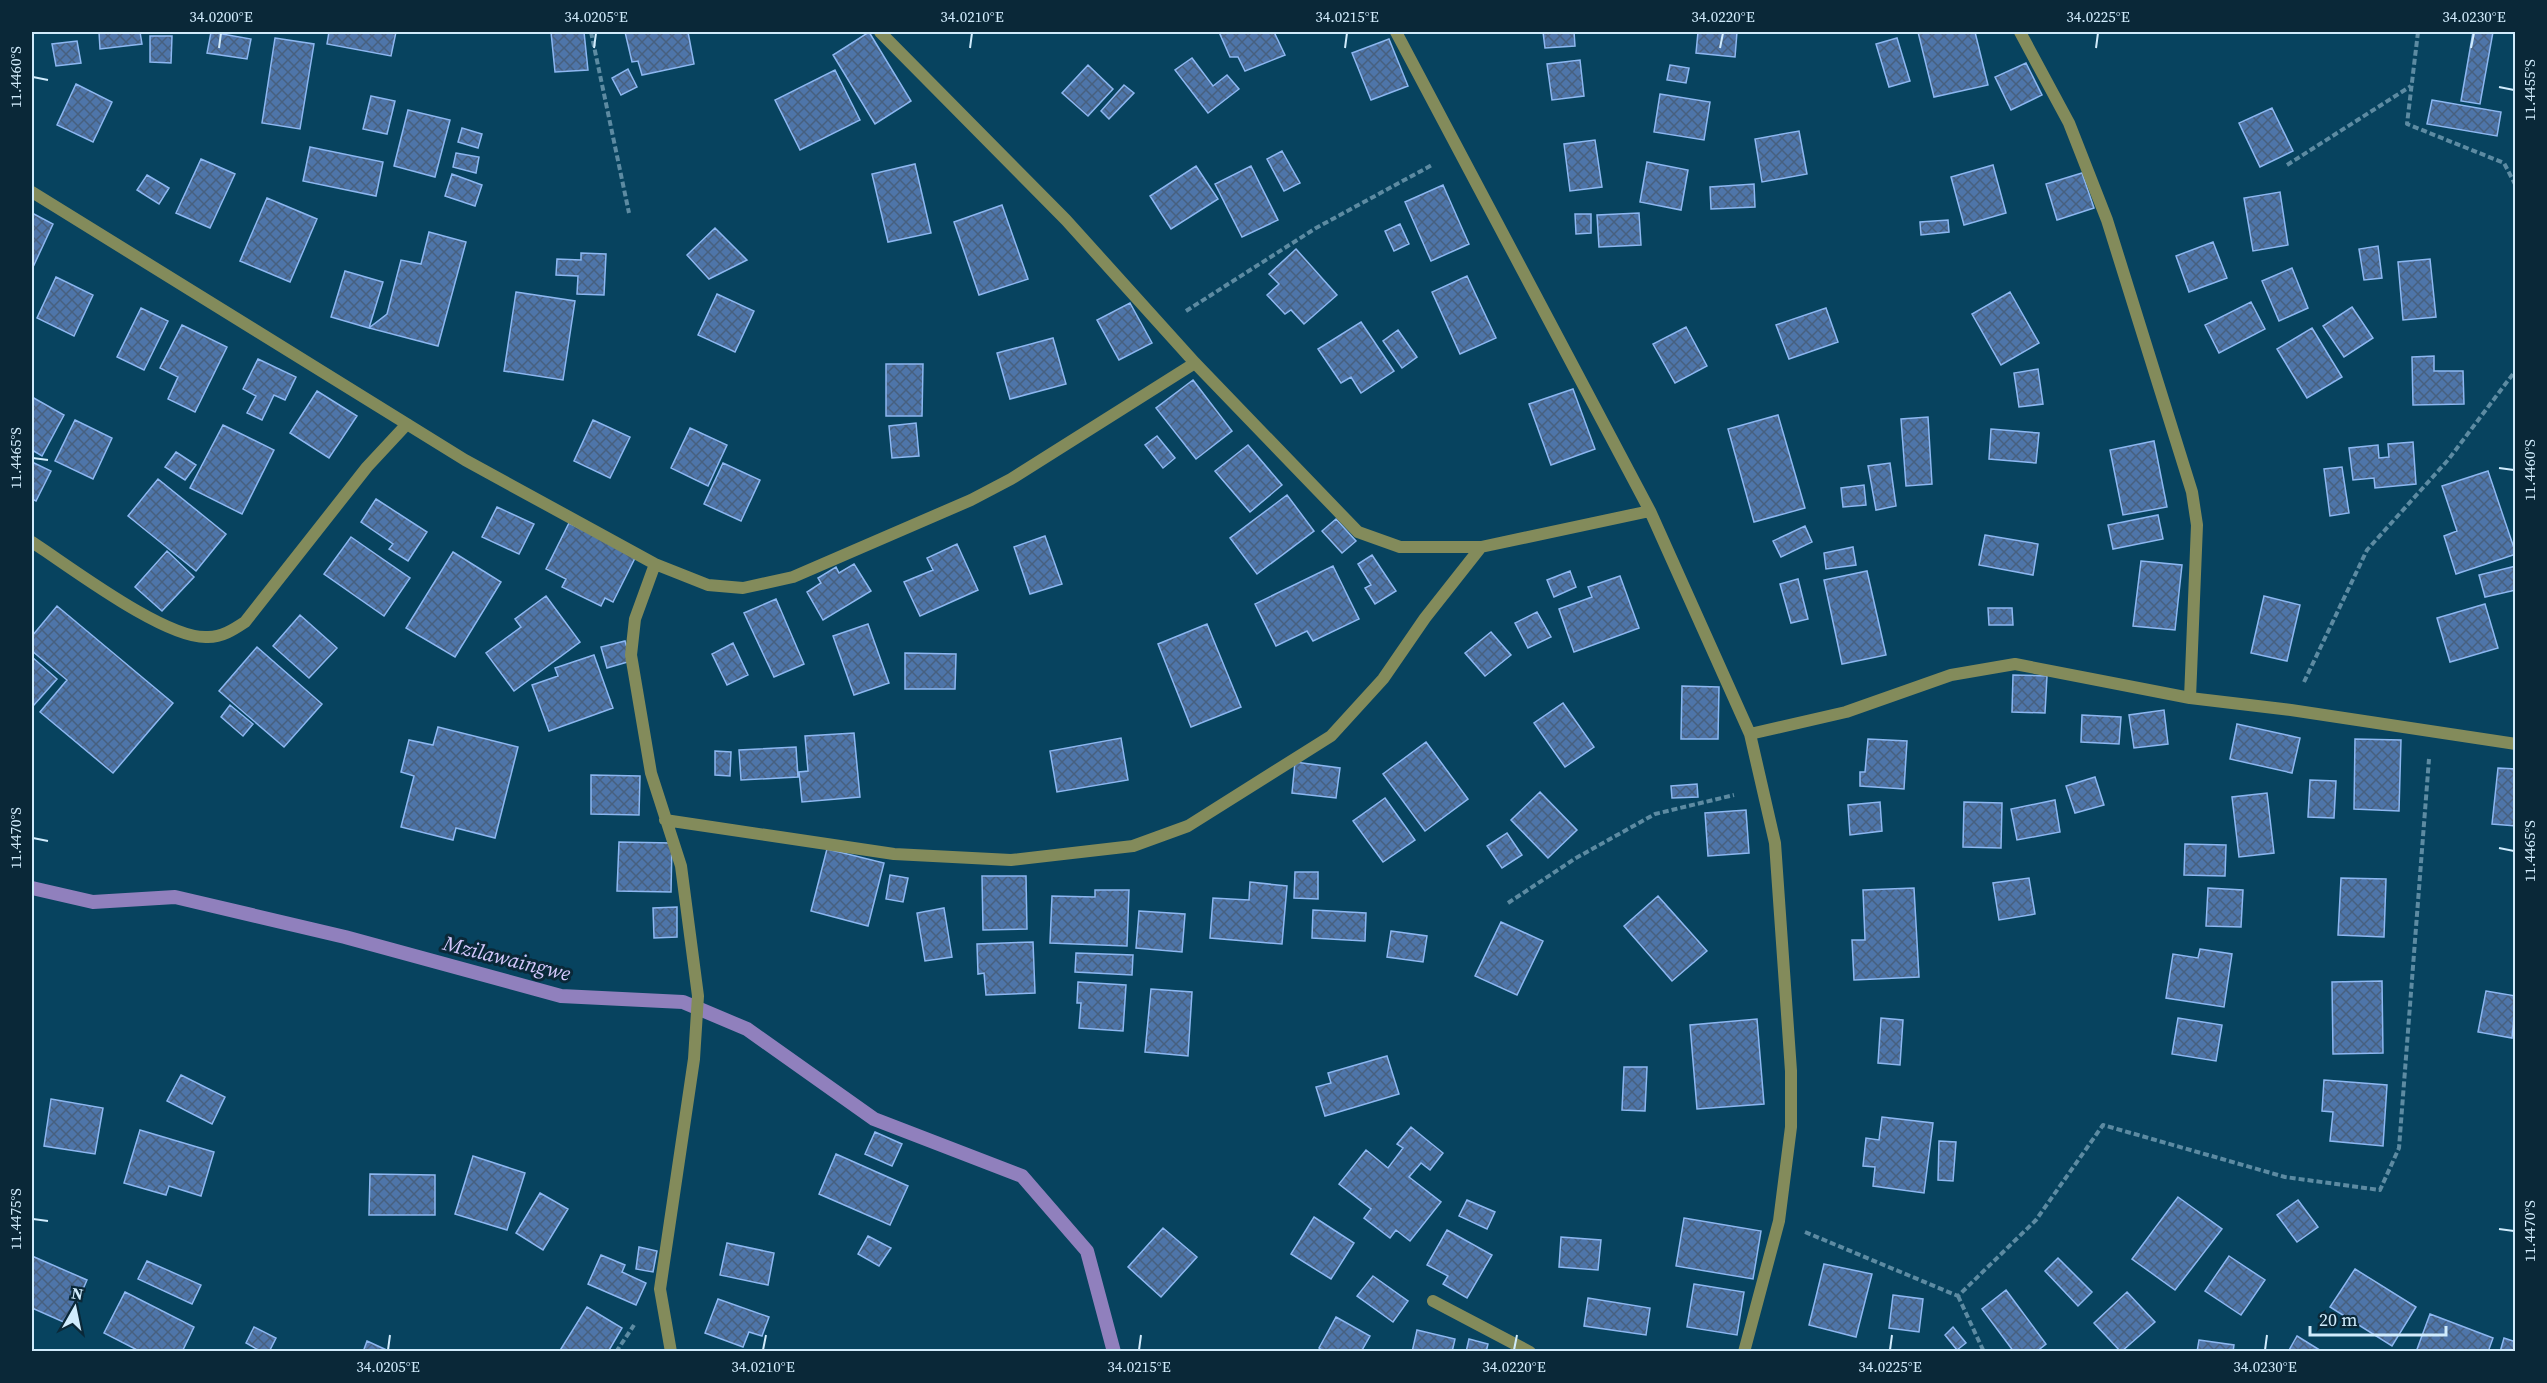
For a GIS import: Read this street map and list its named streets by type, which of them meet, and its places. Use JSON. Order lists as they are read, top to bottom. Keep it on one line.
{"water":["Mzilawaingwe"],"scale_bar":"20 m","north":"top","coordinates":["34.0200°E","34.0205°E","34.0210°E","34.0215°E","34.0220°E","34.0225°E","34.0230°E","11.4460°S","11.4455°S","11.4465°S","11.4470°S","11.4475°S"]}
